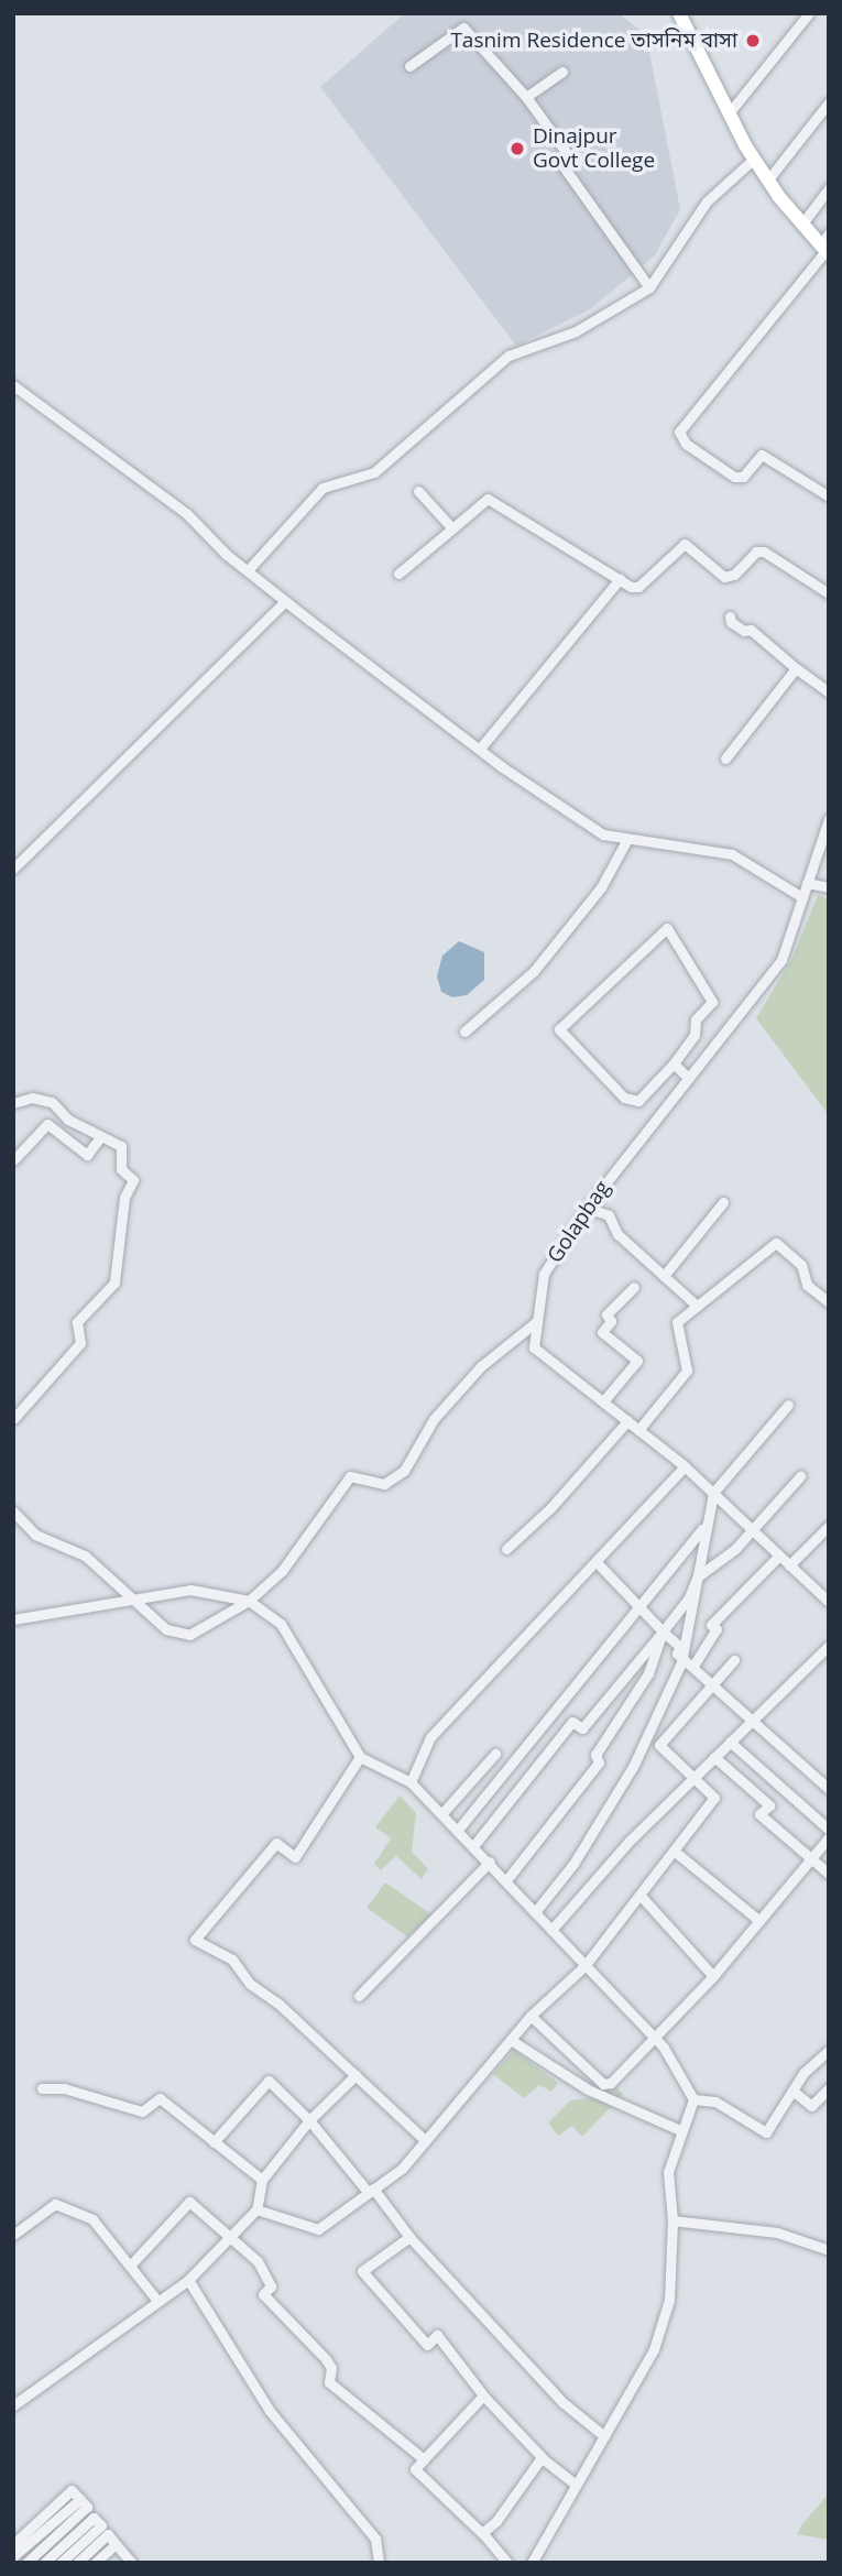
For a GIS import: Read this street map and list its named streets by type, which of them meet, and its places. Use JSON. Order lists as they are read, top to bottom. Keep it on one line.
{"streets":{"street":["Golapbag"]},"places":["Tasnim Residence তাসনিম বাসা","Dinajpur Govt College"]}
